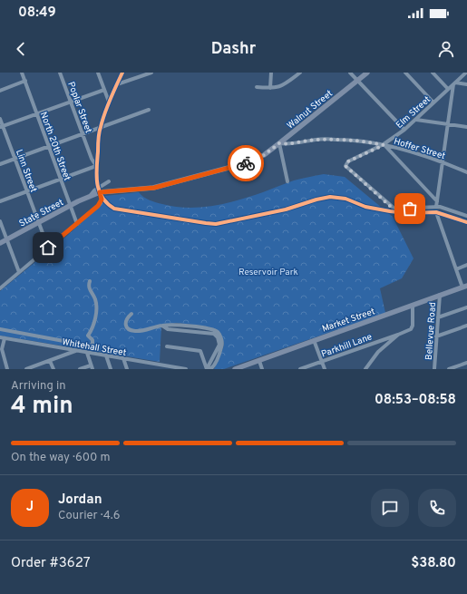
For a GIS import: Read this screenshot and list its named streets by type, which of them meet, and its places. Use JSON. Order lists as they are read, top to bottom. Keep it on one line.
{"streets":{"main road":["Walnut Street","State Street","Market Street"],"street":["Poplar Street","Elm Street","North 20th Street","Hoffer Street","Linn Street","Bellevue Road","Parkhill Lane","Whitehall Street"]},"crossings":[["Walnut Street","Hoffer Street"],["Walnut Street","State Street"],["Elm Street","Hoffer Street"],["North 20th Street","State Street"],["Linn Street","State Street"],["Market Street","Bellevue Road"]],"parks":["Reservoir Park"],"page":{"status":"08:49","header":"Dashr","heading":["4 min","Arriving in","08:53–08:58"],"panel":["Jordan","Courier · 4.6","Order #3627","$38.80"],"bar":"On the way · 600 m","round":"J"}}
